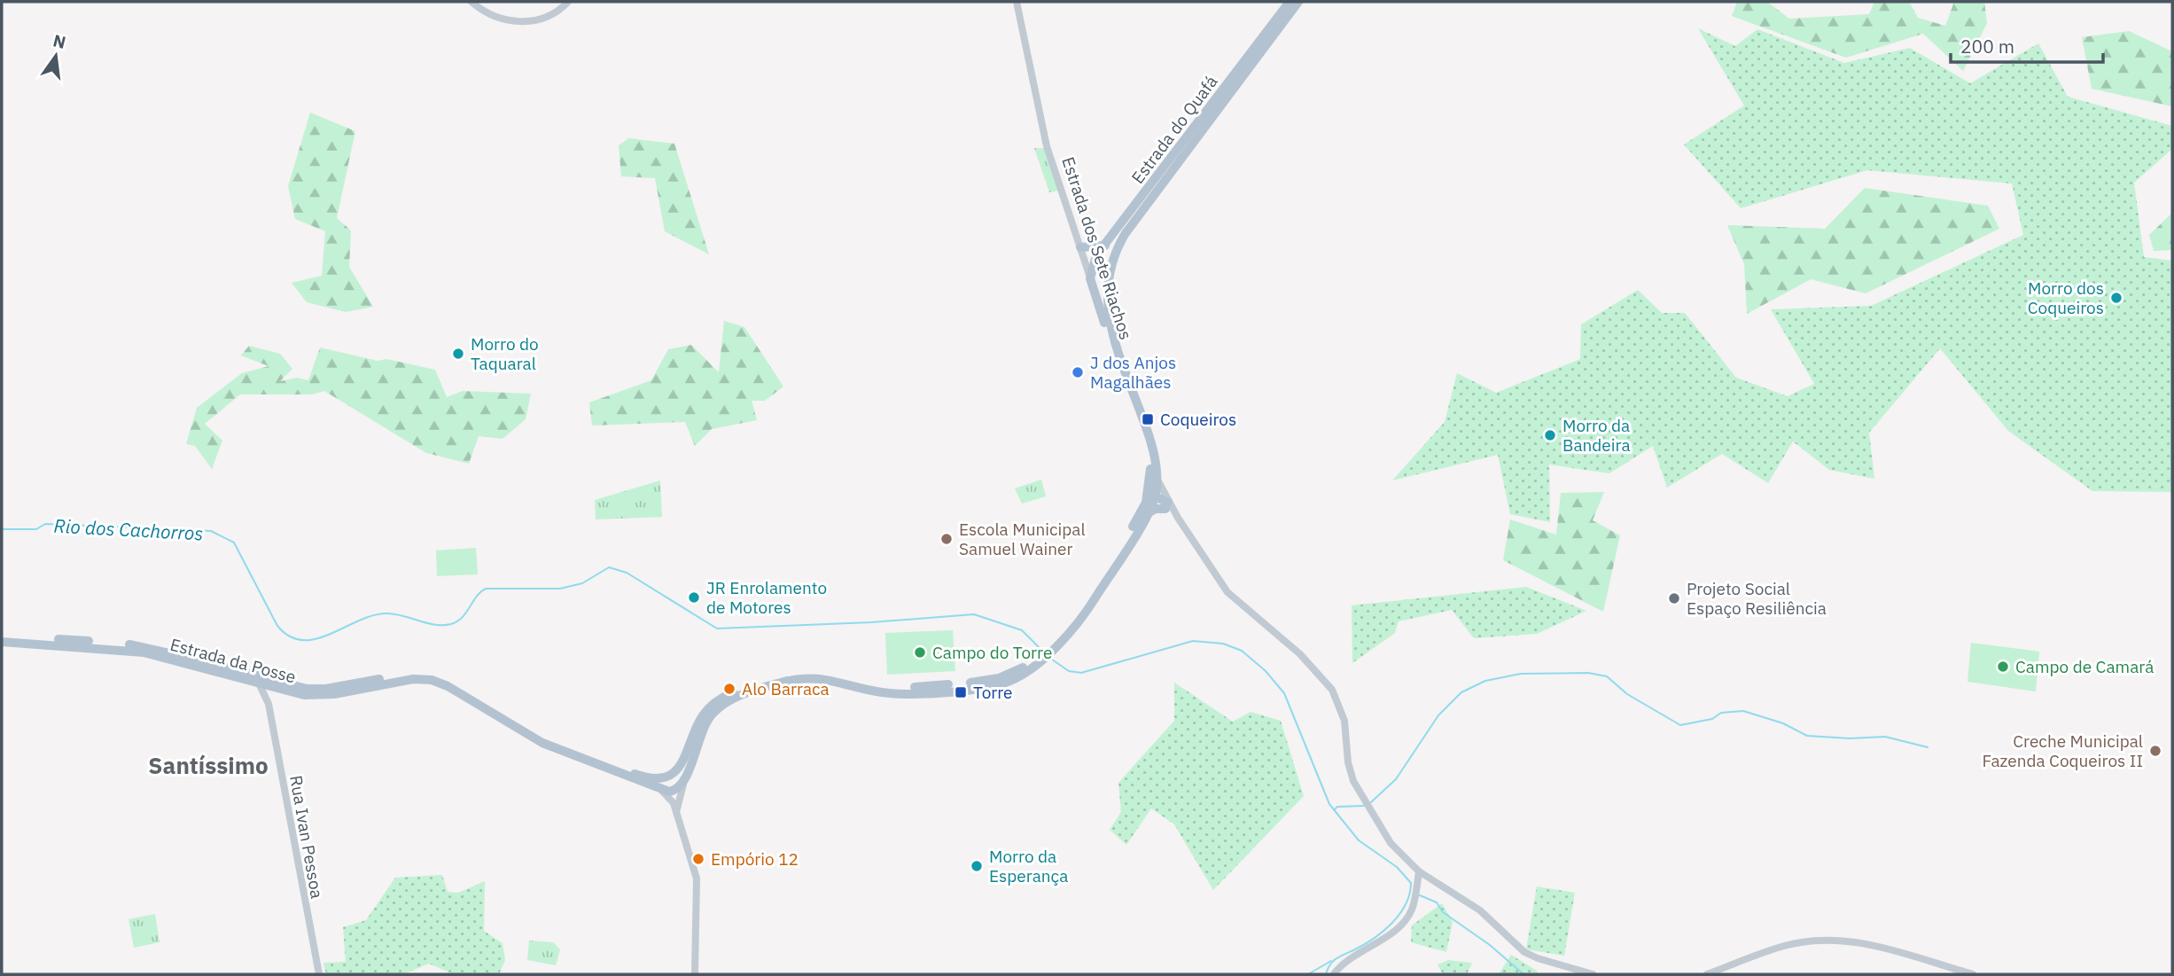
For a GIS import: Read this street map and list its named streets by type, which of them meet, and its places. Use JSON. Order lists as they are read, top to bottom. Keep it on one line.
{"streets":{"main road":["Estrada do Quafá","Estrada dos Sete Riachos","Estrada da Posse"],"street":["Rua Ivan Pessoa"]},"crossings":[["Estrada do Quafá","Estrada dos Sete Riachos"],["Estrada da Posse","Rua Ivan Pessoa"]],"districts":["Santíssimo"],"water":["Rio dos Cachorros"],"places":{"other":["Morro dos Coqueiros","Morro do Taquaral","J dos Anjos Magalhães","Morro da Bandeira","Escola Municipal Samuel Wainer","JR Enrolamento de Motores","Projeto Social Espaço Resiliência","Campo do Torre","Campo de Camará","Alo Barraca","Creche Municipal Fazenda Coqueiros II","Empório 12","Morro da Esperança"],"transit":["Coqueiros","Torre"]},"scale_bar":"200 m","north":"top"}
